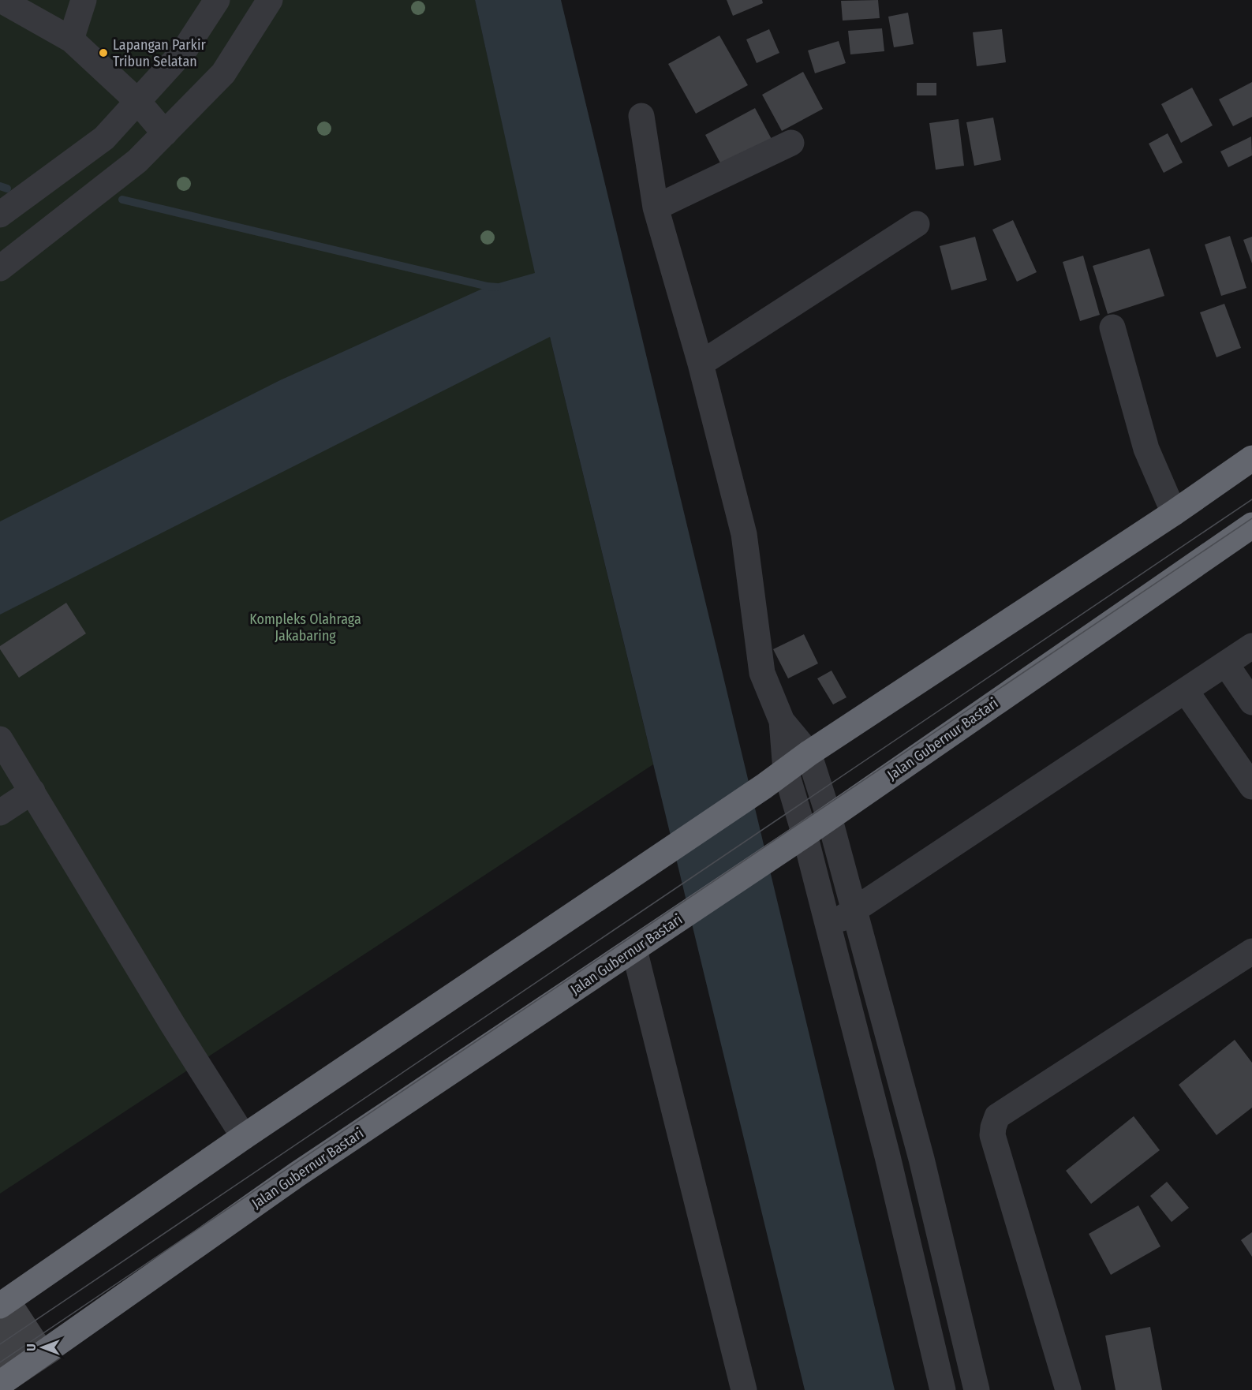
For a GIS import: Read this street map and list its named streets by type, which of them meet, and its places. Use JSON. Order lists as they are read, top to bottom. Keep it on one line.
{"streets":{"highway":["Jalan Gubernur Bastari"]},"parks":["Kompleks Olahraga Jakabaring"],"places":["Lapangan Parkir Tribun Selatan"],"north":"left"}
